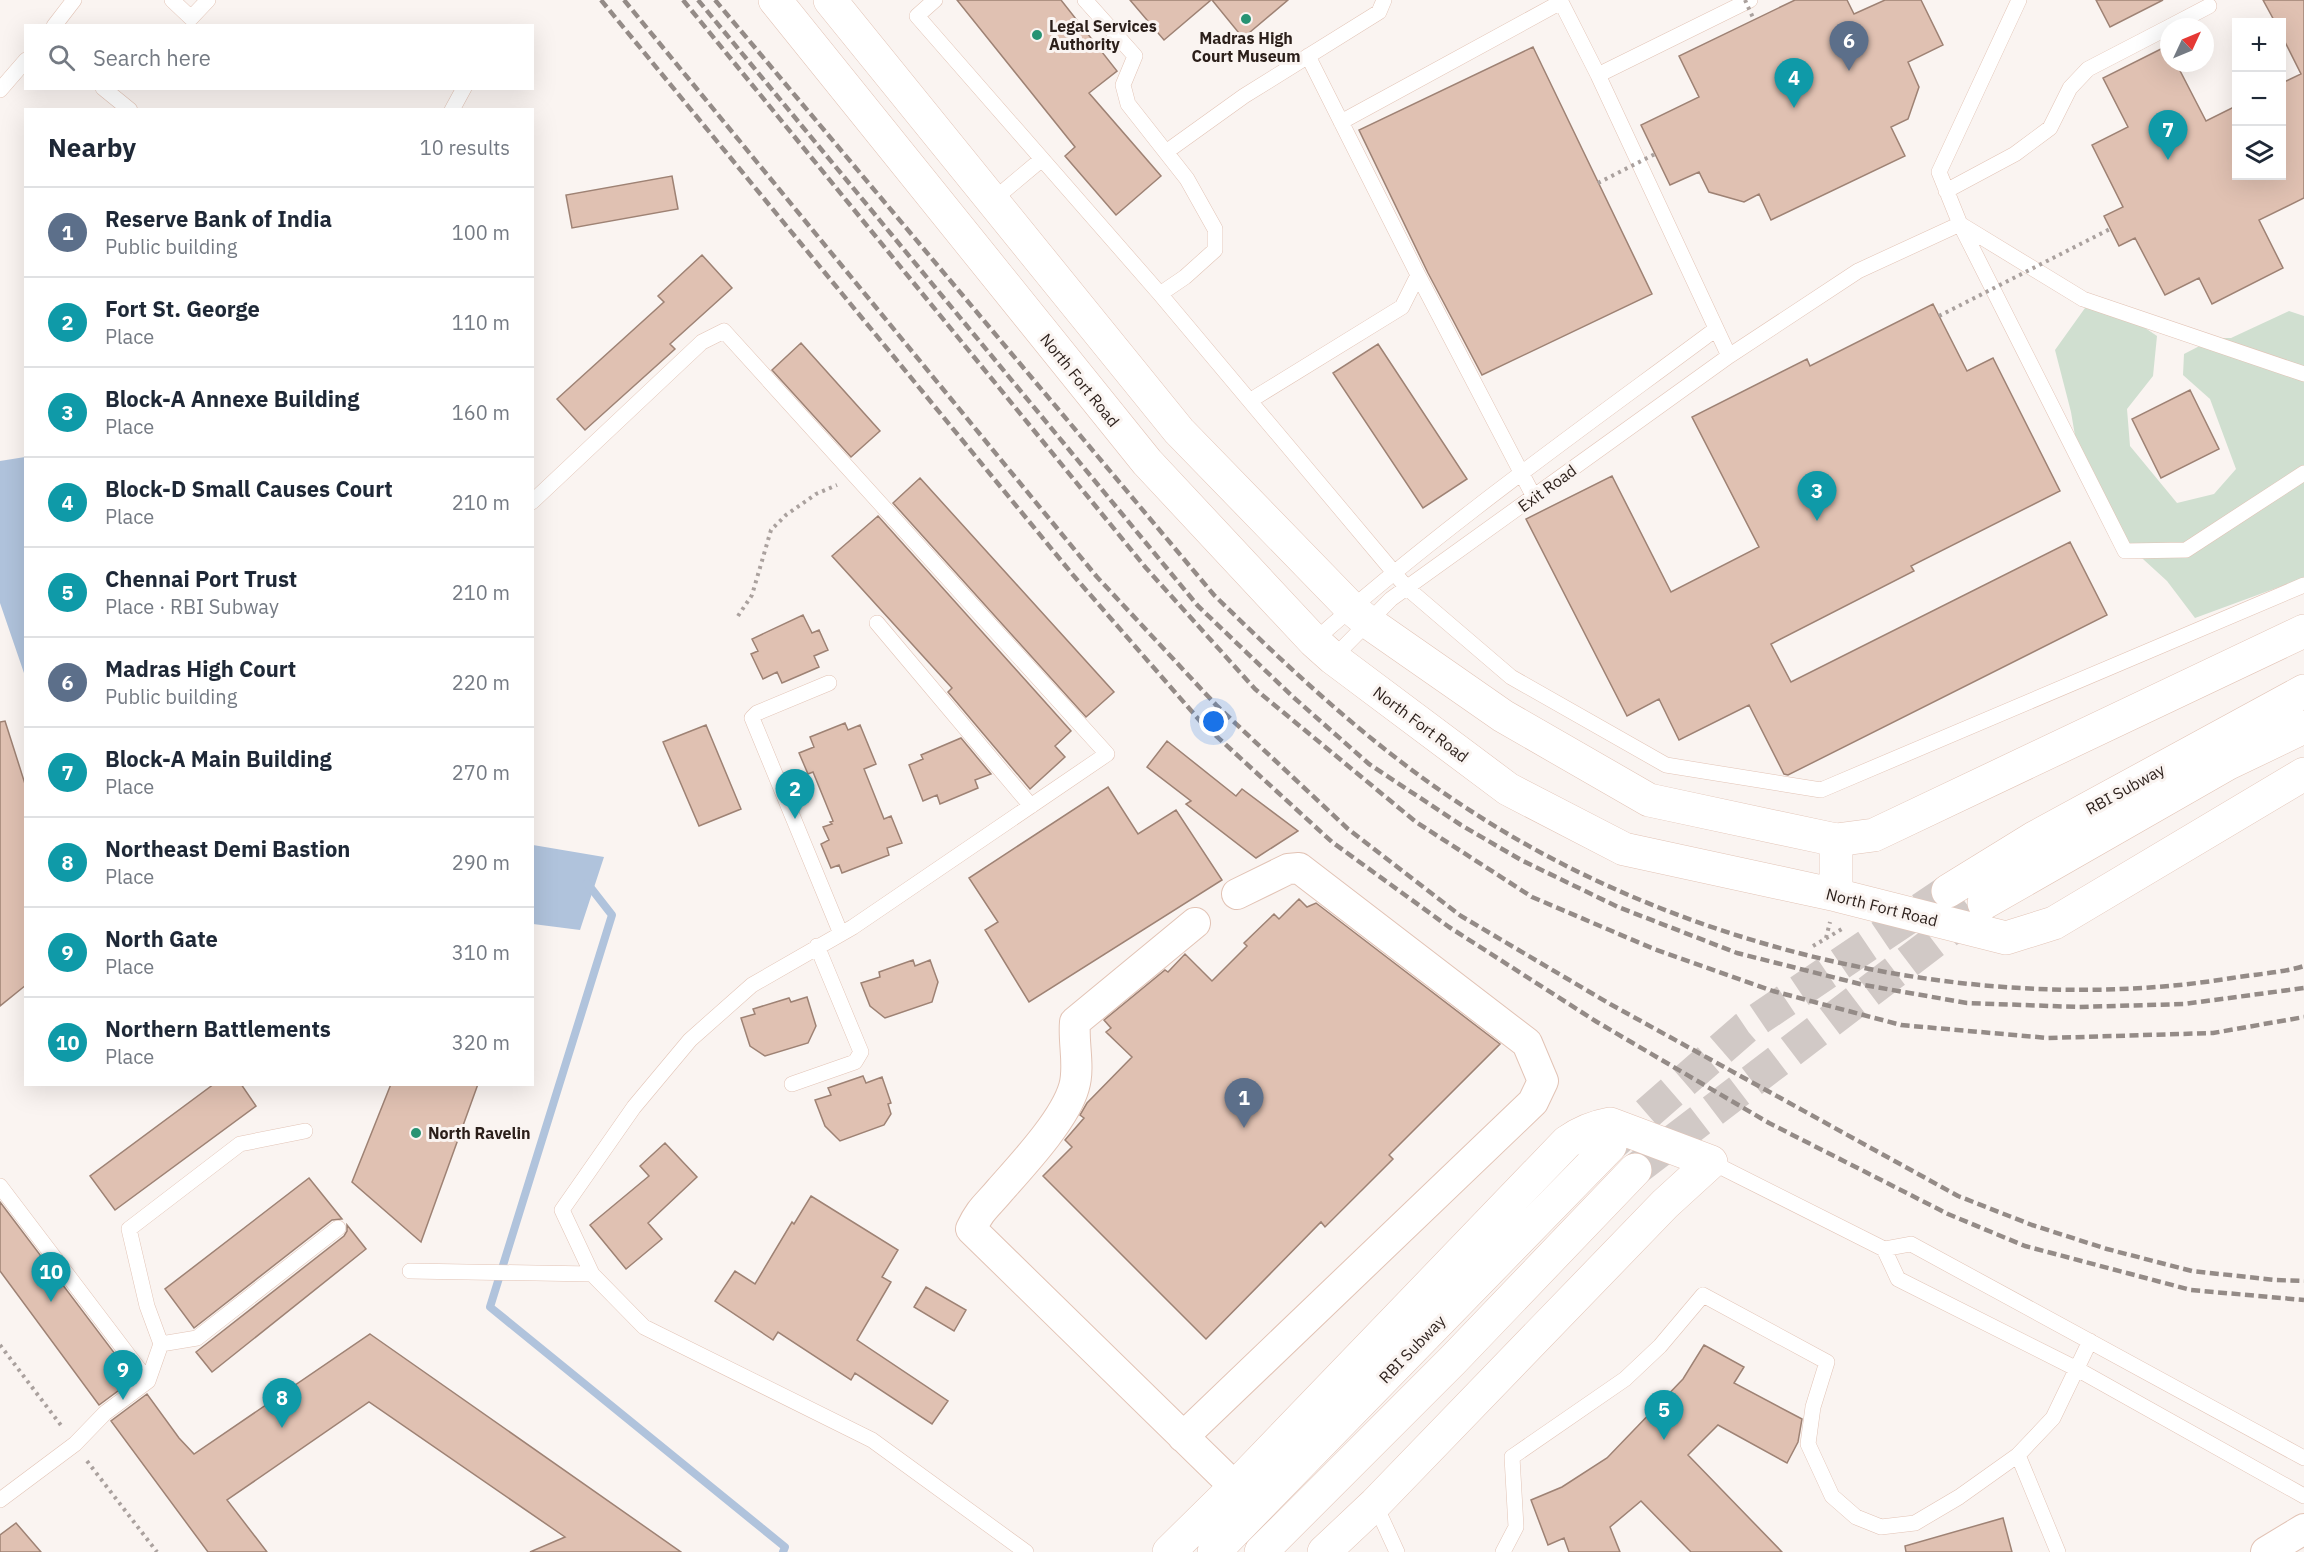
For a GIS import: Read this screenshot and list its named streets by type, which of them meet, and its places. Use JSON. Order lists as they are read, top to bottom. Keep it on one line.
{"streets":{"main road":["North Fort Road","RBI Subway"],"lane":["Exit Road"]},"places":["Madras High Court Museum","Legal Services Authority","North Ravelin"],"north":"top right","page":{"map_buttons":["+","−"],"pins":["6","4","7","3","2","1","10","9","8","5"],"search":"Search here","heading":["Nearby","10 results"],"list":[{"mark":"1","name":"Reserve Bank of India","note":"Public building","value":"100 m"},{"mark":"2","name":"Fort St. George","note":"Place","value":"110 m"},{"mark":"3","name":"Block-A Annexe Building","note":"Place","value":"160 m"},{"mark":"4","name":"Block-D Small Causes Court","note":"Place","value":"210 m"},{"mark":"5","name":"Chennai Port Trust","note":"Place · RBI Subway","value":"210 m"},{"mark":"6","name":"Madras High Court","note":"Public building","value":"220 m"},{"mark":"7","name":"Block-A Main Building","note":"Place","value":"270 m"},{"mark":"8","name":"Northeast Demi Bastion","note":"Place","value":"290 m"},{"mark":"9","name":"North Gate","note":"Place","value":"310 m"},{"mark":"10","name":"Northern Battlements","note":"Place","value":"320 m"}]}}
